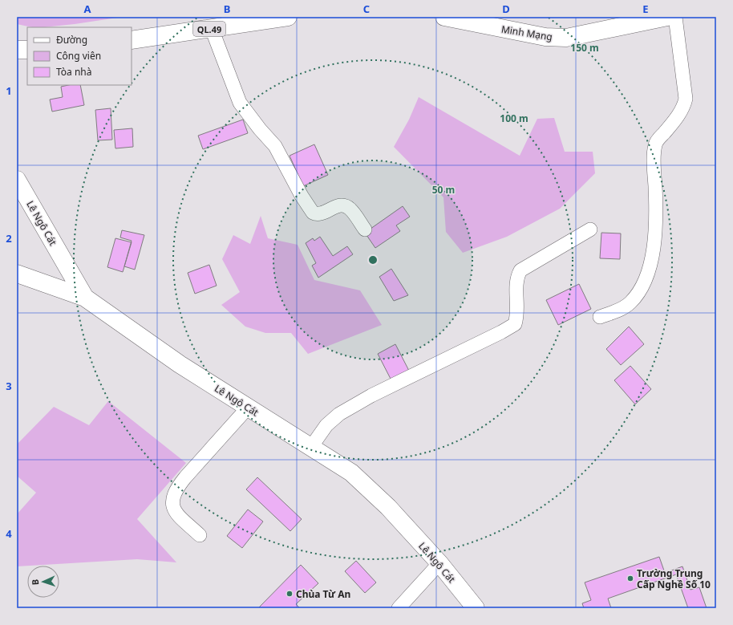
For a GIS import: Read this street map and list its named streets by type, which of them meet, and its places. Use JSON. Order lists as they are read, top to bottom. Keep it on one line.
{"streets":{"main road":["QL.49","Minh Mạng","Lê Ngô Cát"]},"places":["Trường Trung Cấp Nghề Số 10","Chùa Từ An"],"legend":["Đường","Công viên","Tòa nhà"],"north":"left","grid":{"columns":["A","B","C","D","E"],"rows":["1","2","3","4"]},"rings":["150 m","100 m","50 m"]}
